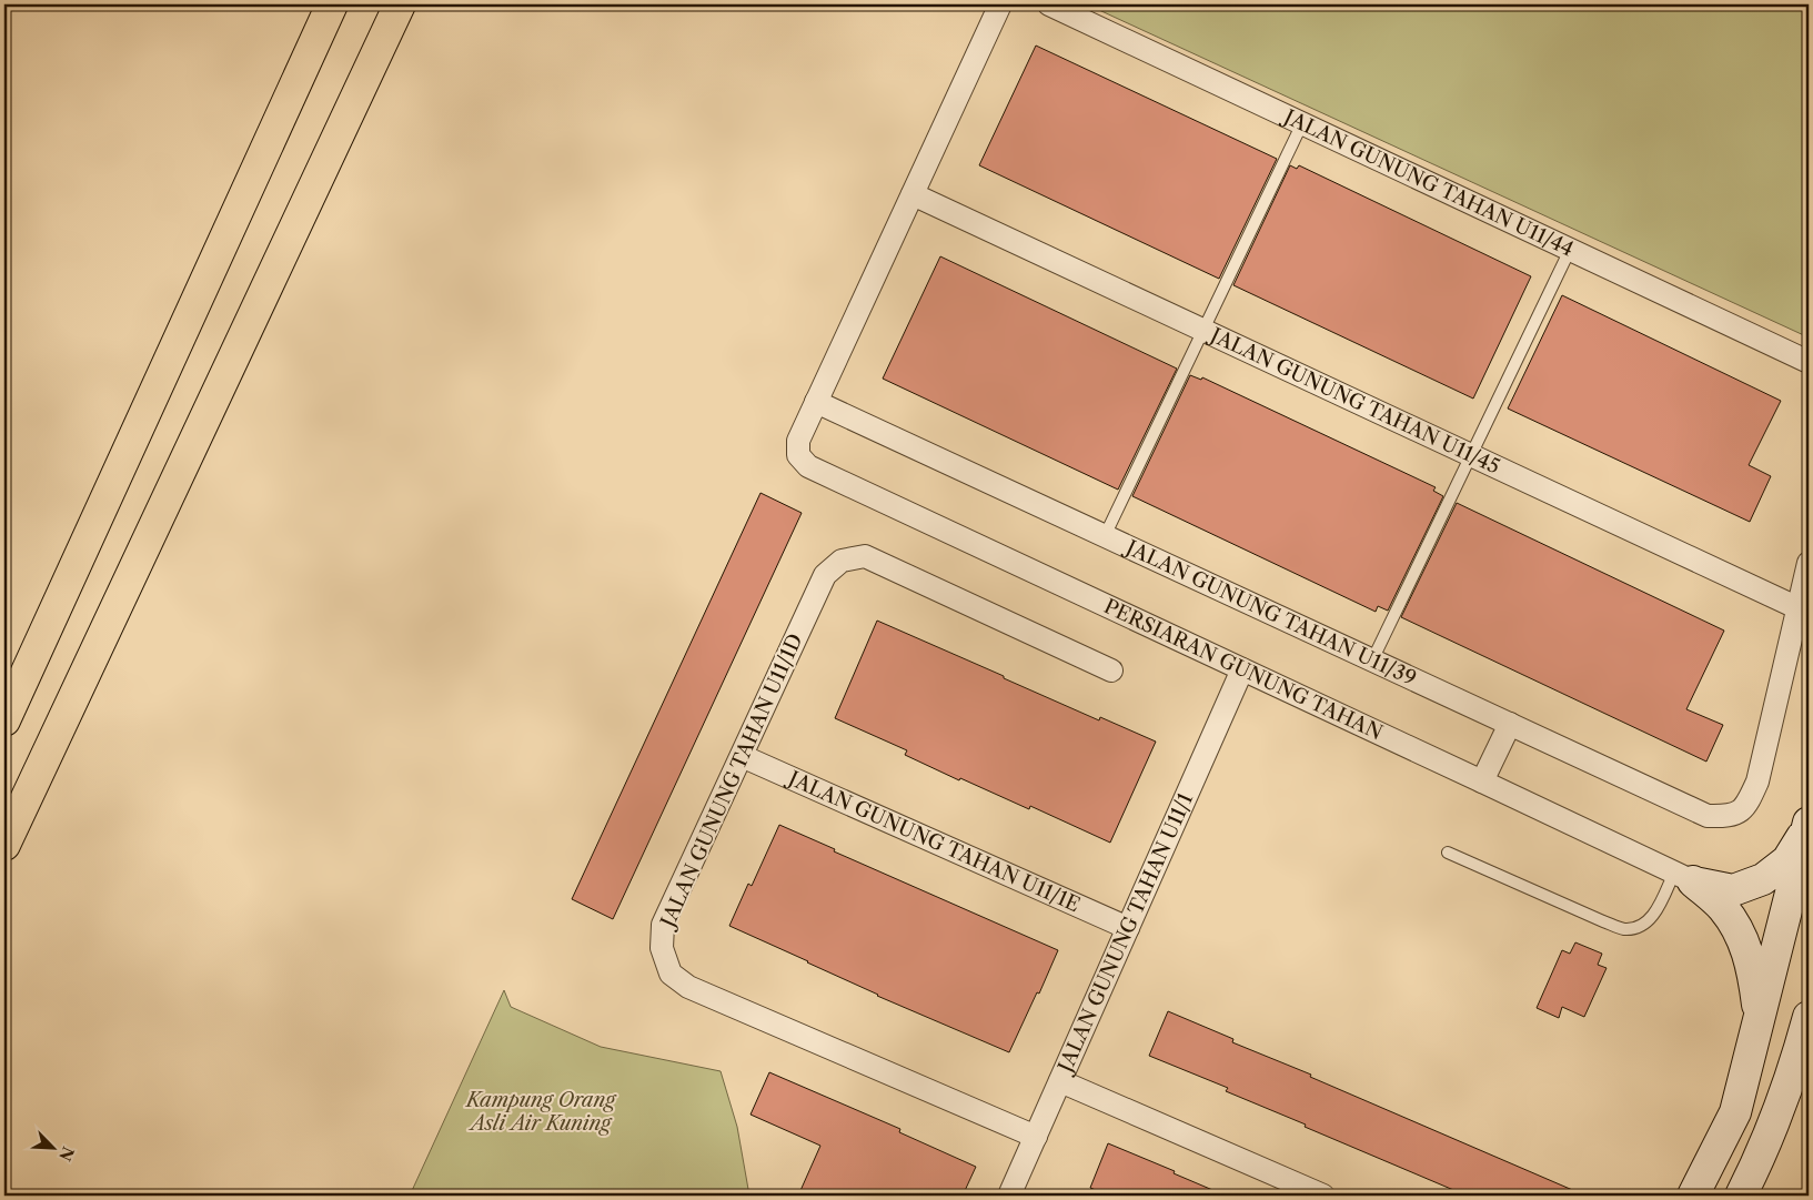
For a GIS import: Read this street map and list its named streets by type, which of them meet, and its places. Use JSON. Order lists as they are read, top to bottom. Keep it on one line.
{"streets":{"street":["JALAN GUNUNG TAHAN U11/44","JALAN GUNUNG TAHAN U11/45","JALAN GUNUNG TAHAN U11/39","PERSIARAN GUNUNG TAHAN","JALAN GUNUNG TAHAN U11/1D","JALAN GUNUNG TAHAN U11/1E","JALAN GUNUNG TAHAN U11/1"]},"crossings":[["JALAN GUNUNG TAHAN U11/45","JALAN GUNUNG TAHAN U11/39"],["JALAN GUNUNG TAHAN U11/39","PERSIARAN GUNUNG TAHAN"],["PERSIARAN GUNUNG TAHAN","JALAN GUNUNG TAHAN U11/1"],["JALAN GUNUNG TAHAN U11/1D","JALAN GUNUNG TAHAN U11/1E"],["JALAN GUNUNG TAHAN U11/1D","JALAN GUNUNG TAHAN U11/1"],["JALAN GUNUNG TAHAN U11/1E","JALAN GUNUNG TAHAN U11/1"]],"parks":["Kampung Orang Asli Air Kuning"],"north":"bottom right"}
